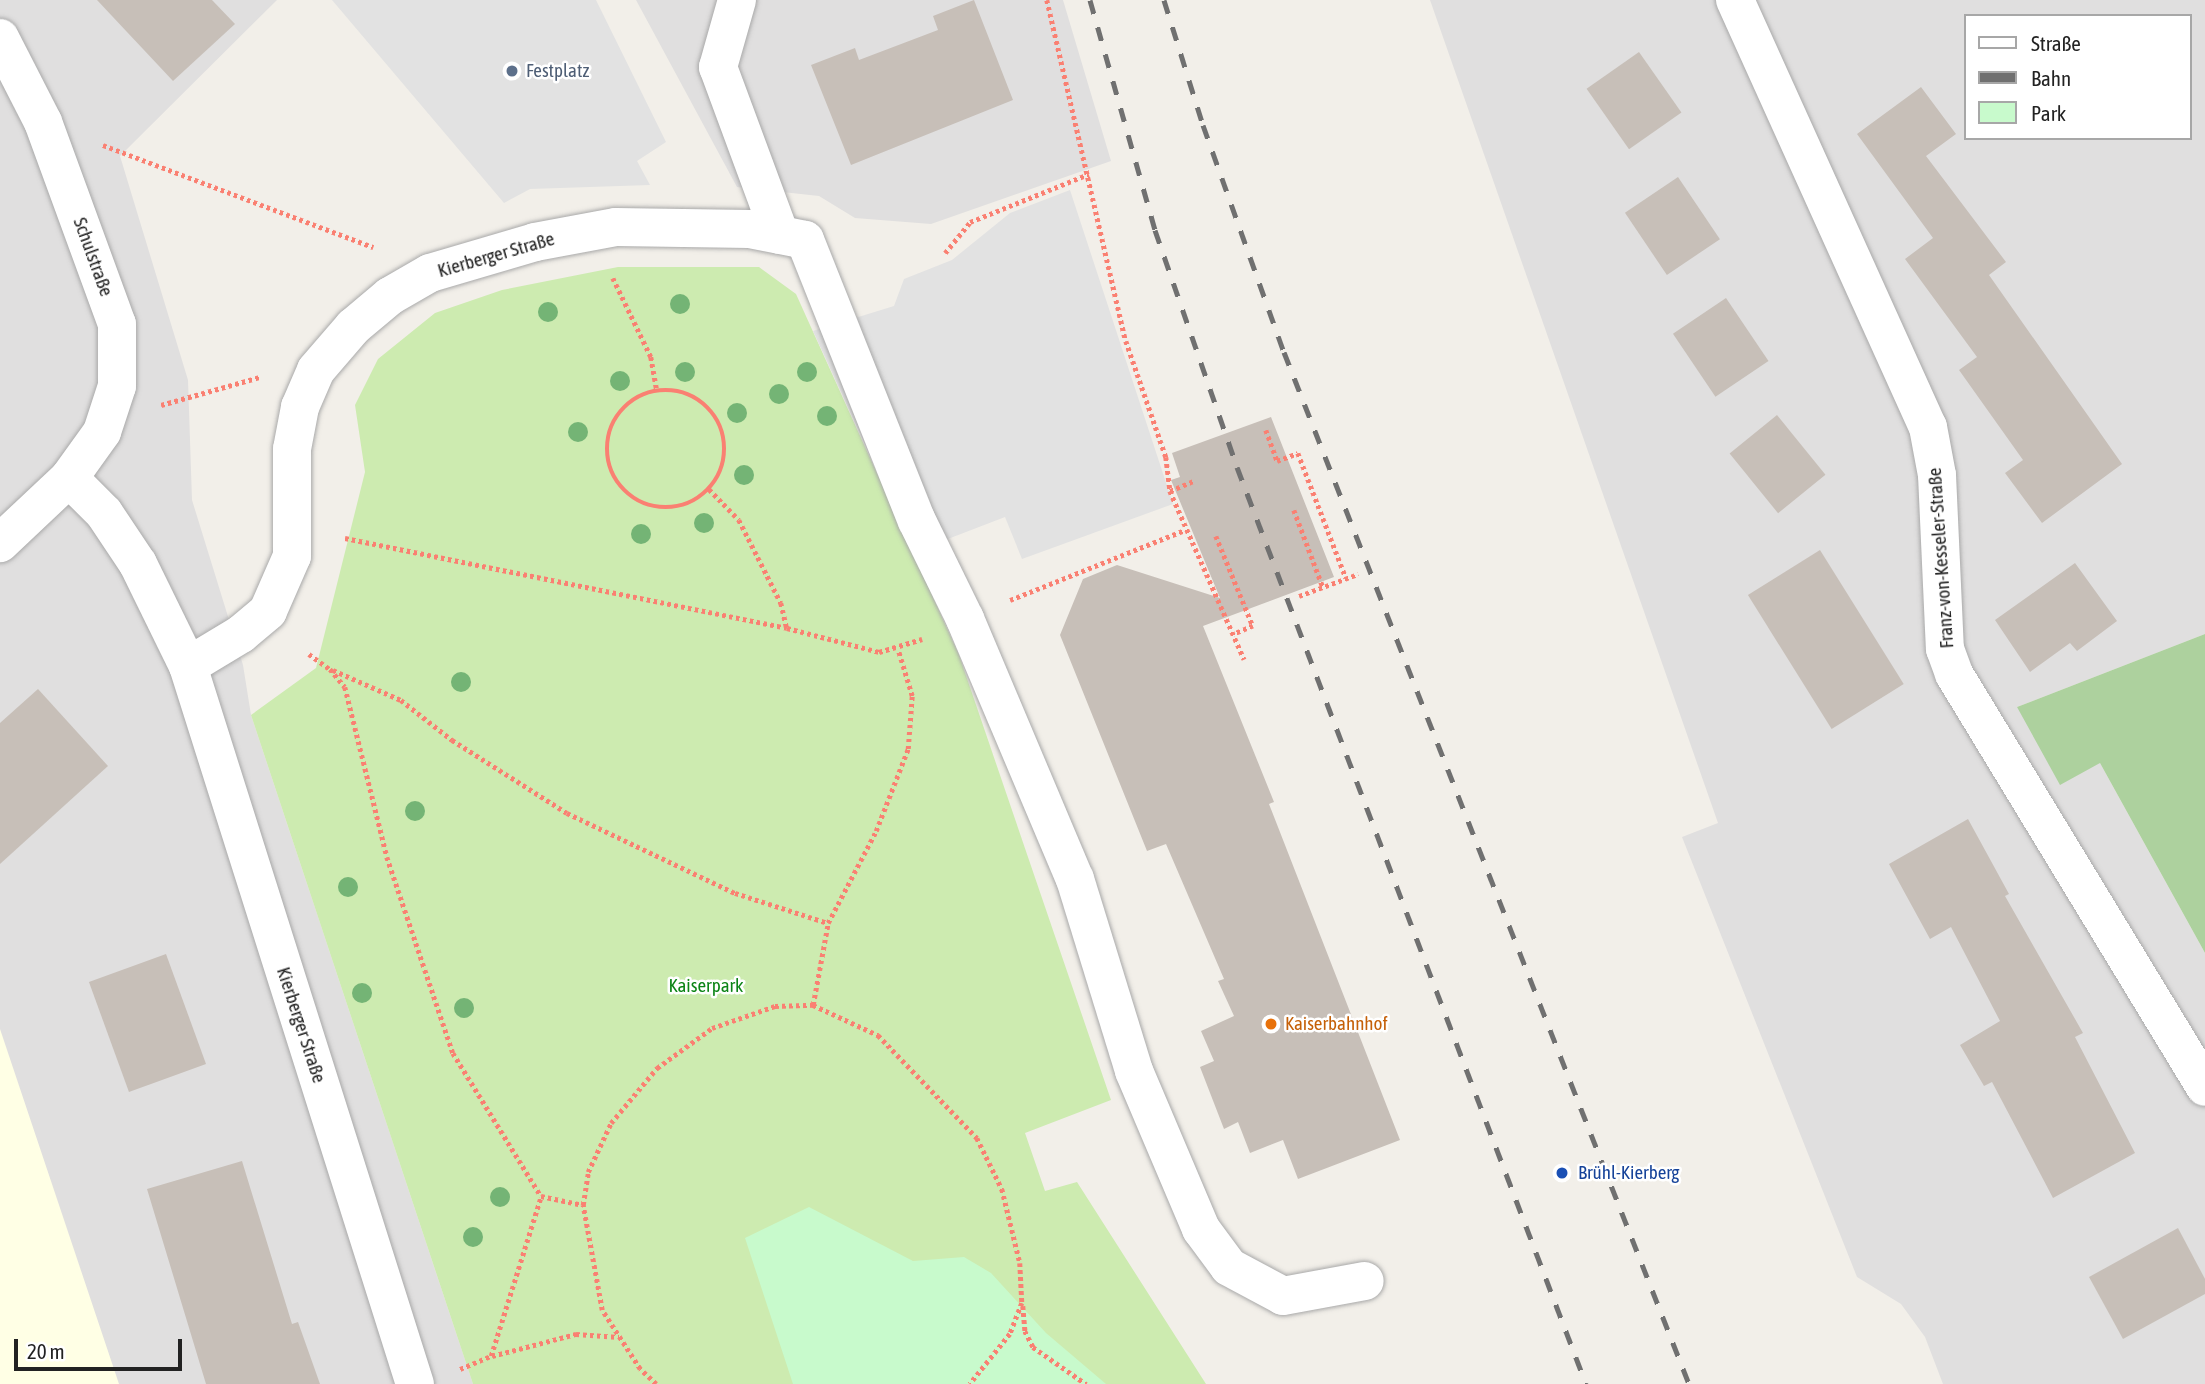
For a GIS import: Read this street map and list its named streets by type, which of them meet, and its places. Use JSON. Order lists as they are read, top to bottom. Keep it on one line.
{"streets":{"street":["Kierberger Straße","Schulstraße","Franz-von-Kesseler-Straße"]},"crossings":[["Kierberger Straße","Schulstraße"]],"parks":["Kaiserpark"],"places":["Festplatz","Kaiserbahnhof","Brühl-Kierberg"],"legend":["Straße","Bahn","Park"],"scale_bar":"20 m"}
